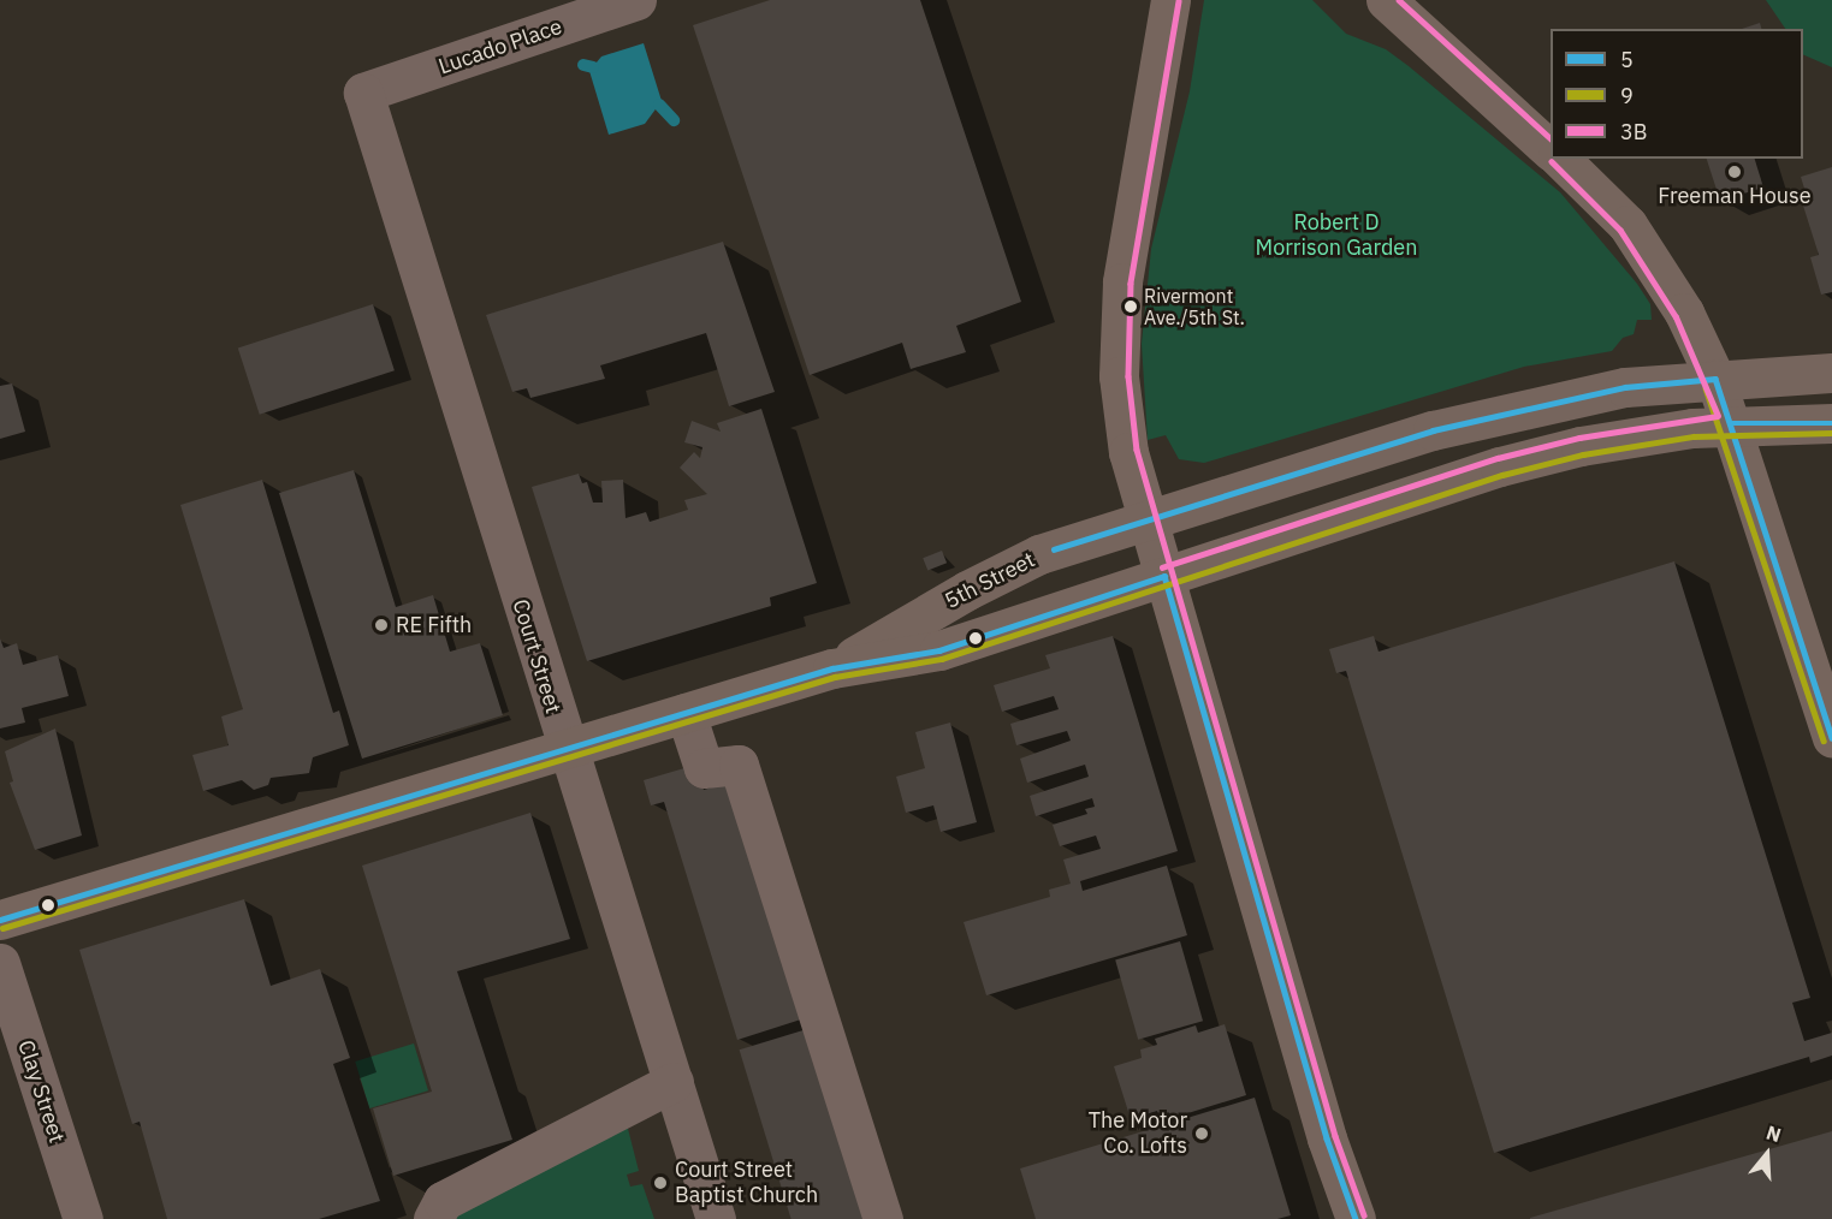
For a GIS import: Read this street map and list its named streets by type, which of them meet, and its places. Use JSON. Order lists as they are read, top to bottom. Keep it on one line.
{"streets":{"main road":["5th Street"],"street":["Lucado Place","Court Street","Clay Street"]},"crossings":[["Lucado Place","Court Street"],["5th Street","Court Street"]],"parks":["Robert D Morrison Garden"],"places":["Freeman House","Rivermont Ave./5th St.","RE Fifth","The Motor Co. Lofts","Court Street Baptist Church"],"lines":["transit line 3B","transit line 5","transit line 9"],"legend":["5","9","3B"],"north":"top"}
